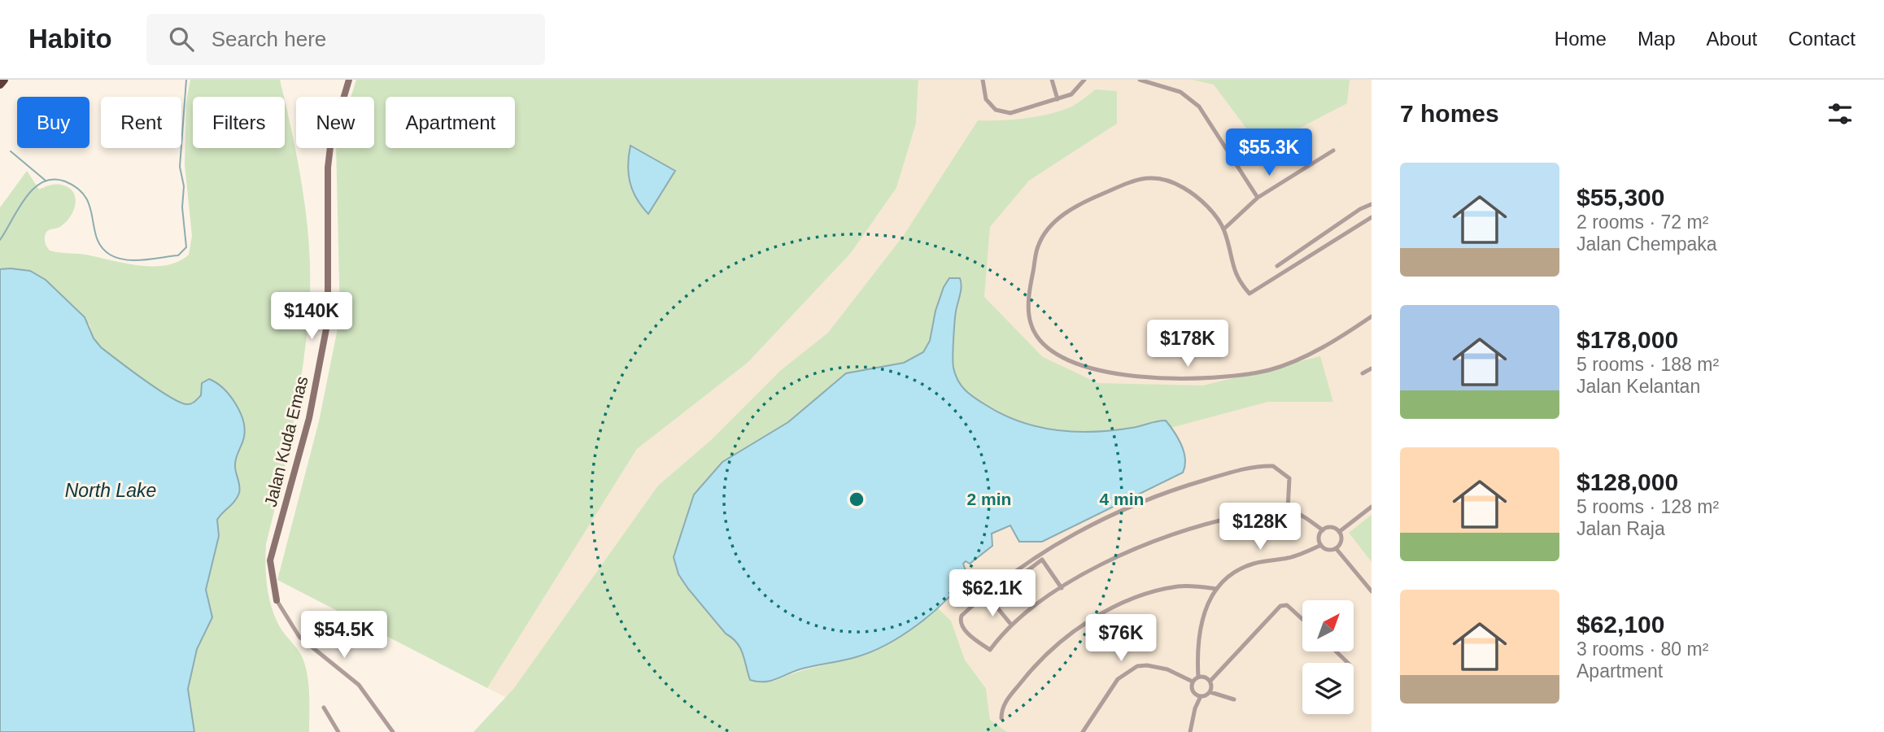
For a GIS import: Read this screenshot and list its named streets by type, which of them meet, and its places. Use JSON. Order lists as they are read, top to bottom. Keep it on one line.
{"streets":{"street":["Jalan Kuda Emas"]},"water":["North Lake"],"north":"top right","page":{"header":"Habito","search":"Search here","nav":["Home","Map","About","Contact"],"heading":"7 homes","chip":["Buy","Rent","Filters","New","Apartment"],"price":["$55.3K","$140K","$178K","$128K","$62.1K","$54.5K","$76K"],"list":[{"name":"$55,300","note":"2 rooms · 72 m² · Jalan Chempaka"},{"name":"$178,000","note":"5 rooms · 188 m² · Jalan Kelantan"},{"name":"$128,000","note":"5 rooms · 128 m² · Jalan Raja"},{"name":"$62,100","note":"3 rooms · 80 m² · Apartment"}]},"rings":["2 min","4 min"]}
